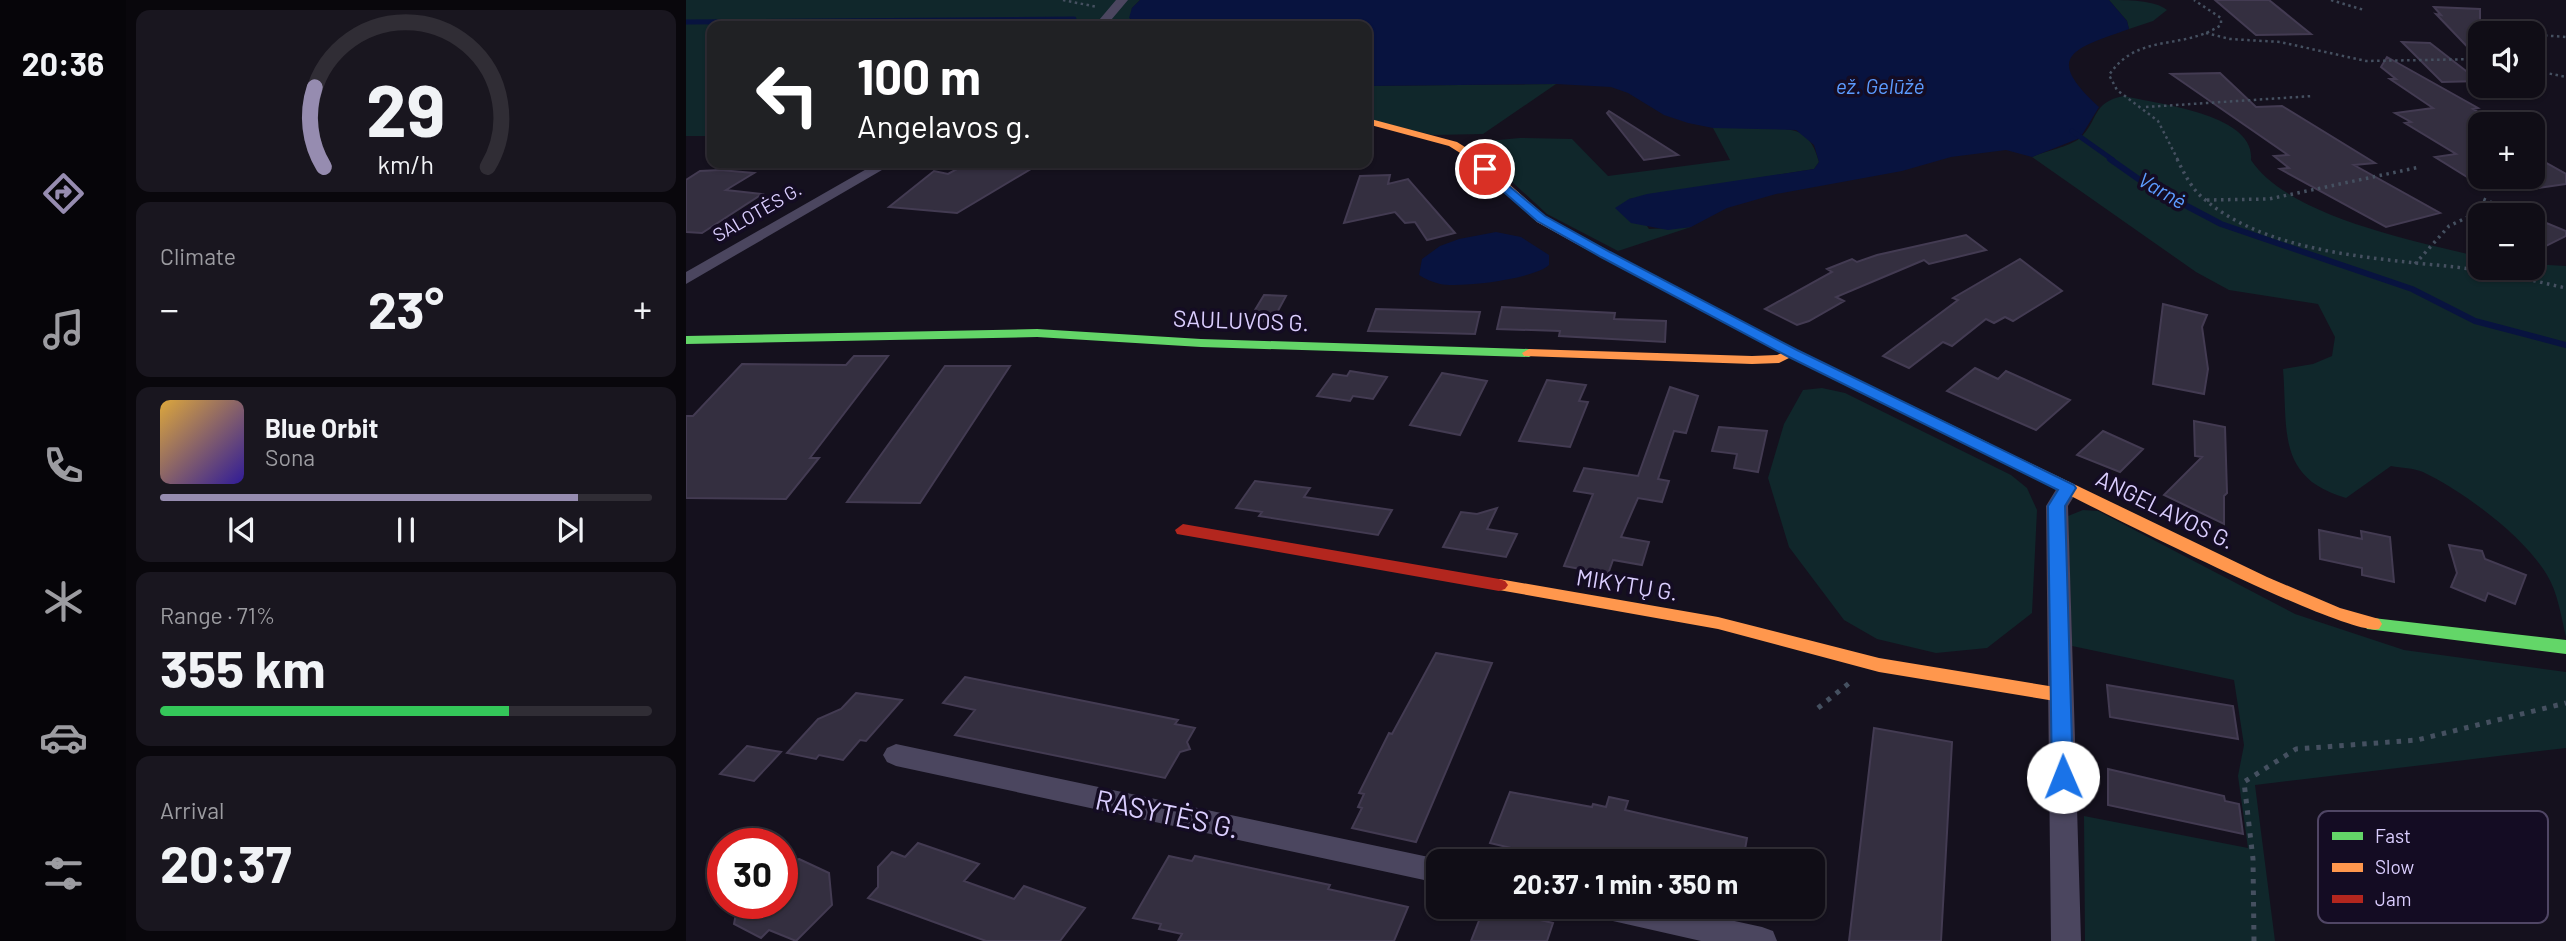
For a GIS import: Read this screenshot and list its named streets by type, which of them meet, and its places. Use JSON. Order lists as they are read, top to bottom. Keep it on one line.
{"streets":{"street":["SALOTĖS G.","SAULUVOS G.","ANGELAVOS G.","MIKYTŲ G.","RASYTĖS G."]},"crossings":[["SAULUVOS G.","ANGELAVOS G."]],"water":["ež. Gelūžė","Varnė"],"legend":["Fast","Slow","Jam"],"page":{"tabs":"20:36","map_buttons":["+","−"],"turn":["100 m","Angelavos g."],"tile":["Climate",["Range · 71%","355 km"],["Arrival","20:37"]],"heat":["−","23°","+"],"song":["Blue Orbit","Sona"],"limit":"30","trip":"20:37 · 1 min · 350 m","gauge":["29","km/h"]}}
